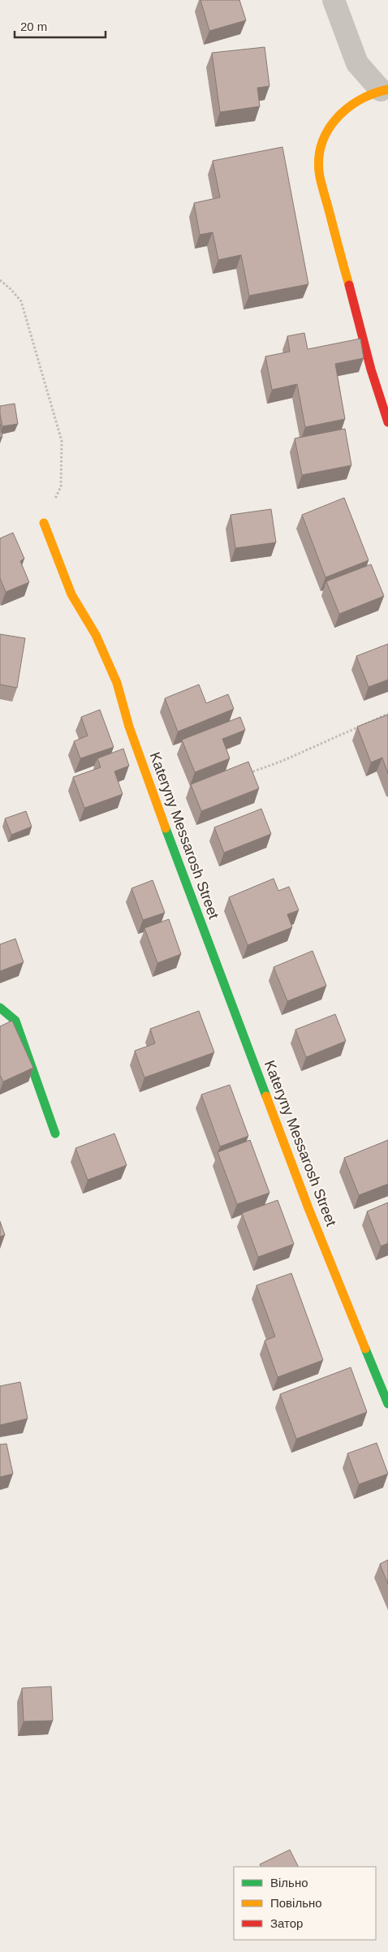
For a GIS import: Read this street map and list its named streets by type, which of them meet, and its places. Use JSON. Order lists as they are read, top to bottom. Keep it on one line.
{"streets":{"street":["Kateryny Messarosh Street"]},"legend":["Вільно","Повільно","Затор"],"scale_bar":"20 m"}
